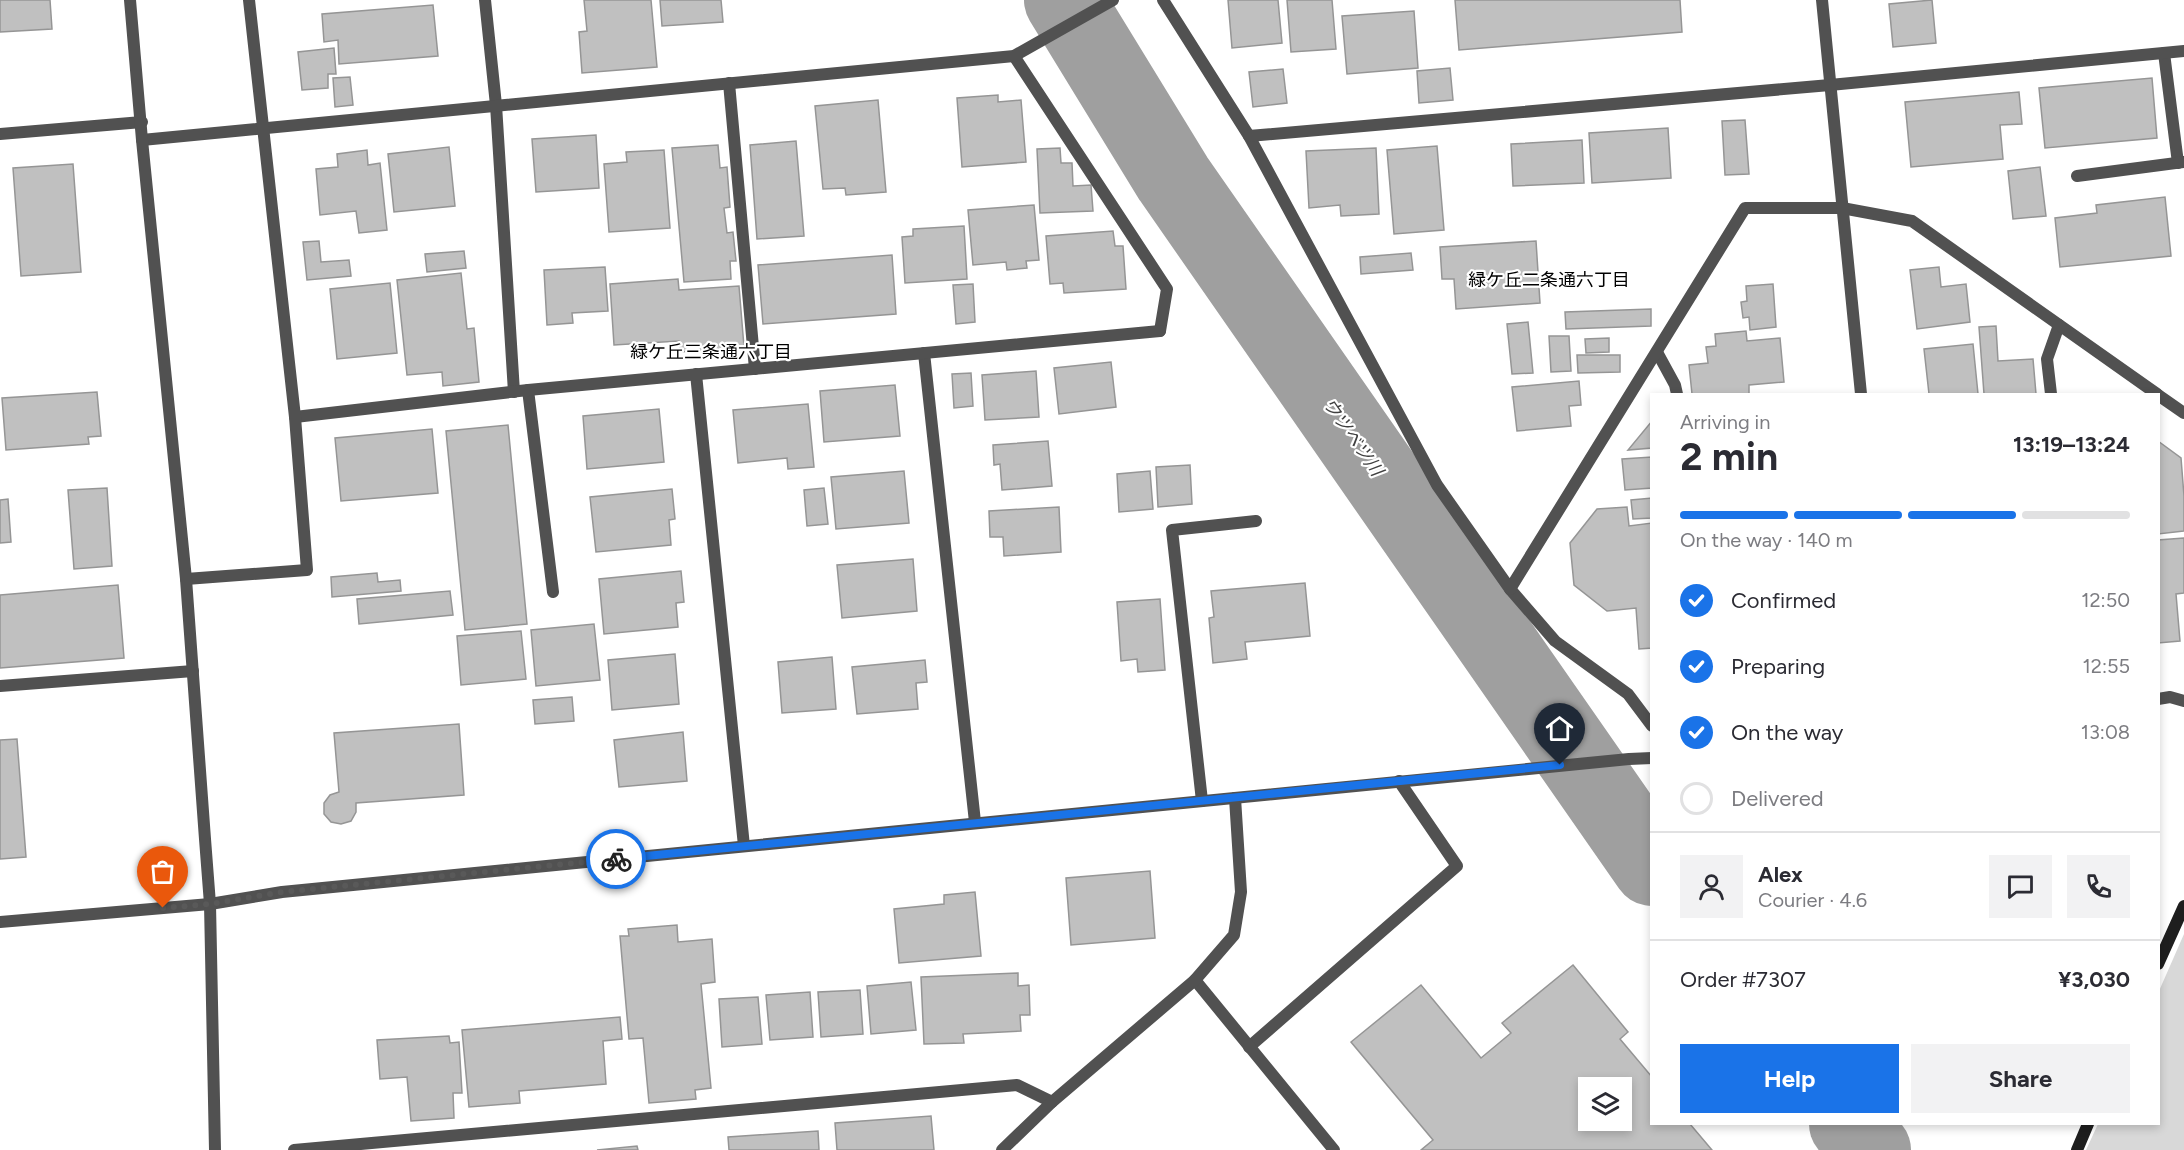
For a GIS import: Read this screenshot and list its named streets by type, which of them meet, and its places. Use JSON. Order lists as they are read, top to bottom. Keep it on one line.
{"districts":["緑ケ丘二条通六丁目","緑ケ丘三条通六丁目"],"water":["ウツベツ川"],"page":{"heading":["2 min","Arriving in","13:19–13:24"],"panel":["Alex","Courier · 4.6","Order #7307","¥3,030"],"bar":"On the way · 140 m","list":[["Confirmed","12:50"],["Preparing","12:55"],["On the way","13:08"],"Delivered"],"buttons":["Help","Share"]}}
